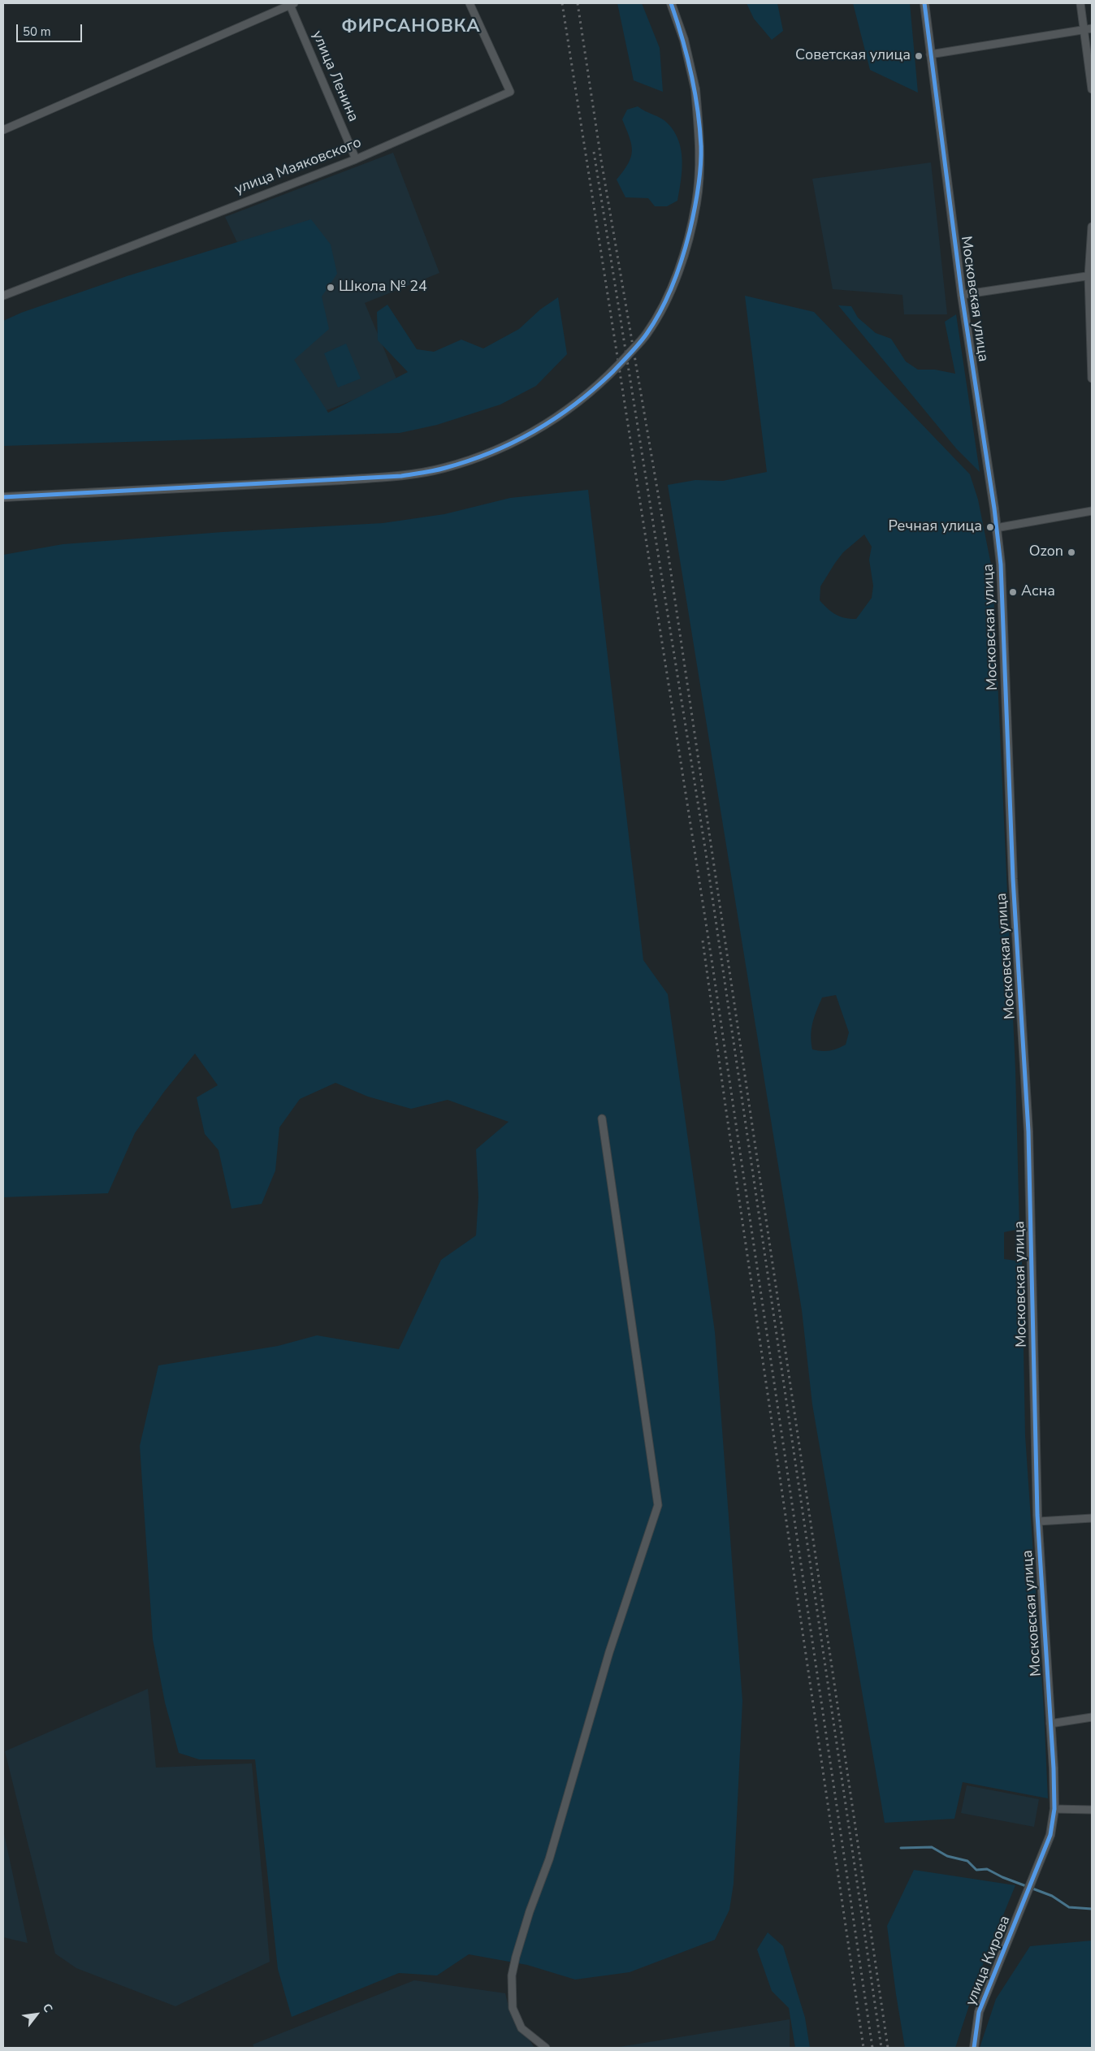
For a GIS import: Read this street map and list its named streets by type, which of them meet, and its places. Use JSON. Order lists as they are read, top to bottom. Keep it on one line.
{"streets":{"street":["улица Ленина","улица Маяковского","Московская улица","улица Кирова"]},"crossings":[["улица Ленина","улица Маяковского"],["Московская улица","улица Кирова"]],"districts":["ФИРСАНОВКА"],"places":["Советская улица","Школа № 24","Речная улица","Ozon","Асна"],"scale_bar":"50 m","north":"top right"}
